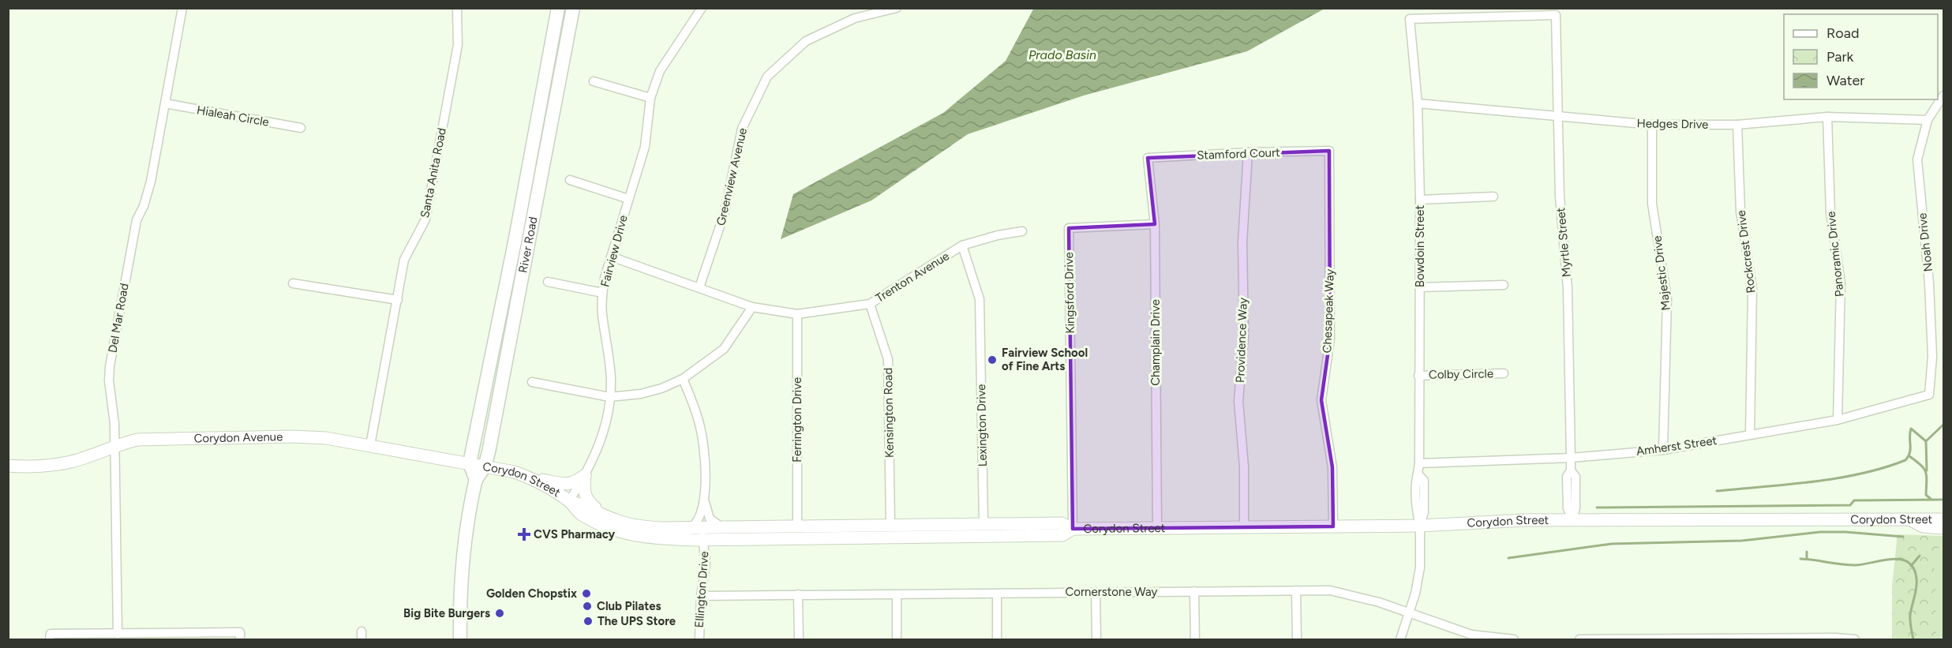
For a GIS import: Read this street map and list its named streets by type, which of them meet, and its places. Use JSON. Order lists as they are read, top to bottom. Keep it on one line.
{"streets":{"main road":["River Road","Corydon Avenue","Corydon Street"],"street":["Hialeah Circle","Hedges Drive","Stamford Court","Santa Anita Road","Greenview Avenue","Myrtle Street","Noah Drive","Bowdoin Street","Fairview Drive","Rockcrest Drive","Panoramic Drive","Majestic Drive","Trenton Avenue","Kingsford Drive","Chesapeak Way","Del Mar Road","Providence Way","Champlain Drive","Colby Circle","Kensington Road","Ferrington Drive","Lexington Drive","Amherst Street","Ellington Drive","Cornerstone Way"]},"crossings":[["Hialeah Circle","Del Mar Road"],["Hedges Drive","Myrtle Street"],["Hedges Drive","Noah Drive"],["Hedges Drive","Bowdoin Street"],["Hedges Drive","Rockcrest Drive"],["Hedges Drive","Panoramic Drive"],["Hedges Drive","Majestic Drive"],["Stamford Court","Chesapeak Way"],["Stamford Court","Providence Way"],["Stamford Court","Champlain Drive"],["Santa Anita Road","Corydon Avenue"],["Greenview Avenue","Trenton Avenue"],["Myrtle Street","Bowdoin Street"],["Myrtle Street","Amherst Street"],["Myrtle Street","Corydon Street"],["Noah Drive","Amherst Street"],["River Road","Corydon Avenue"],["River Road","Corydon Street"],["Bowdoin Street","Colby Circle"],["Bowdoin Street","Amherst Street"],["Bowdoin Street","Corydon Street"],["Bowdoin Street","Cornerstone Way"],["Fairview Drive","Trenton Avenue"],["Fairview Drive","Corydon Street"],["Rockcrest Drive","Amherst Street"],["Panoramic Drive","Amherst Street"],["Majestic Drive","Amherst Street"],["Trenton Avenue","Kensington Road"],["Trenton Avenue","Ferrington Drive"],["Trenton Avenue","Lexington Drive"],["Kingsford Drive","Champlain Drive"],["Kingsford Drive","Corydon Street"],["Chesapeak Way","Corydon Street"],["Del Mar Road","Corydon Avenue"],["Providence Way","Corydon Street"],["Champlain Drive","Corydon Street"],["Kensington Road","Corydon Street"],["Ferrington Drive","Corydon Street"],["Lexington Drive","Corydon Street"],["Corydon Avenue","Corydon Street"],["Corydon Street","Ellington Drive"],["Ellington Drive","Cornerstone Way"]],"water":["Prado Basin"],"places":{"other":["Fairview School of Fine Arts","Golden Chopstix","Club Pilates","Big Bite Burgers","The UPS Store"],"health":["CVS Pharmacy"]},"legend":["Road","Park","Water"]}
